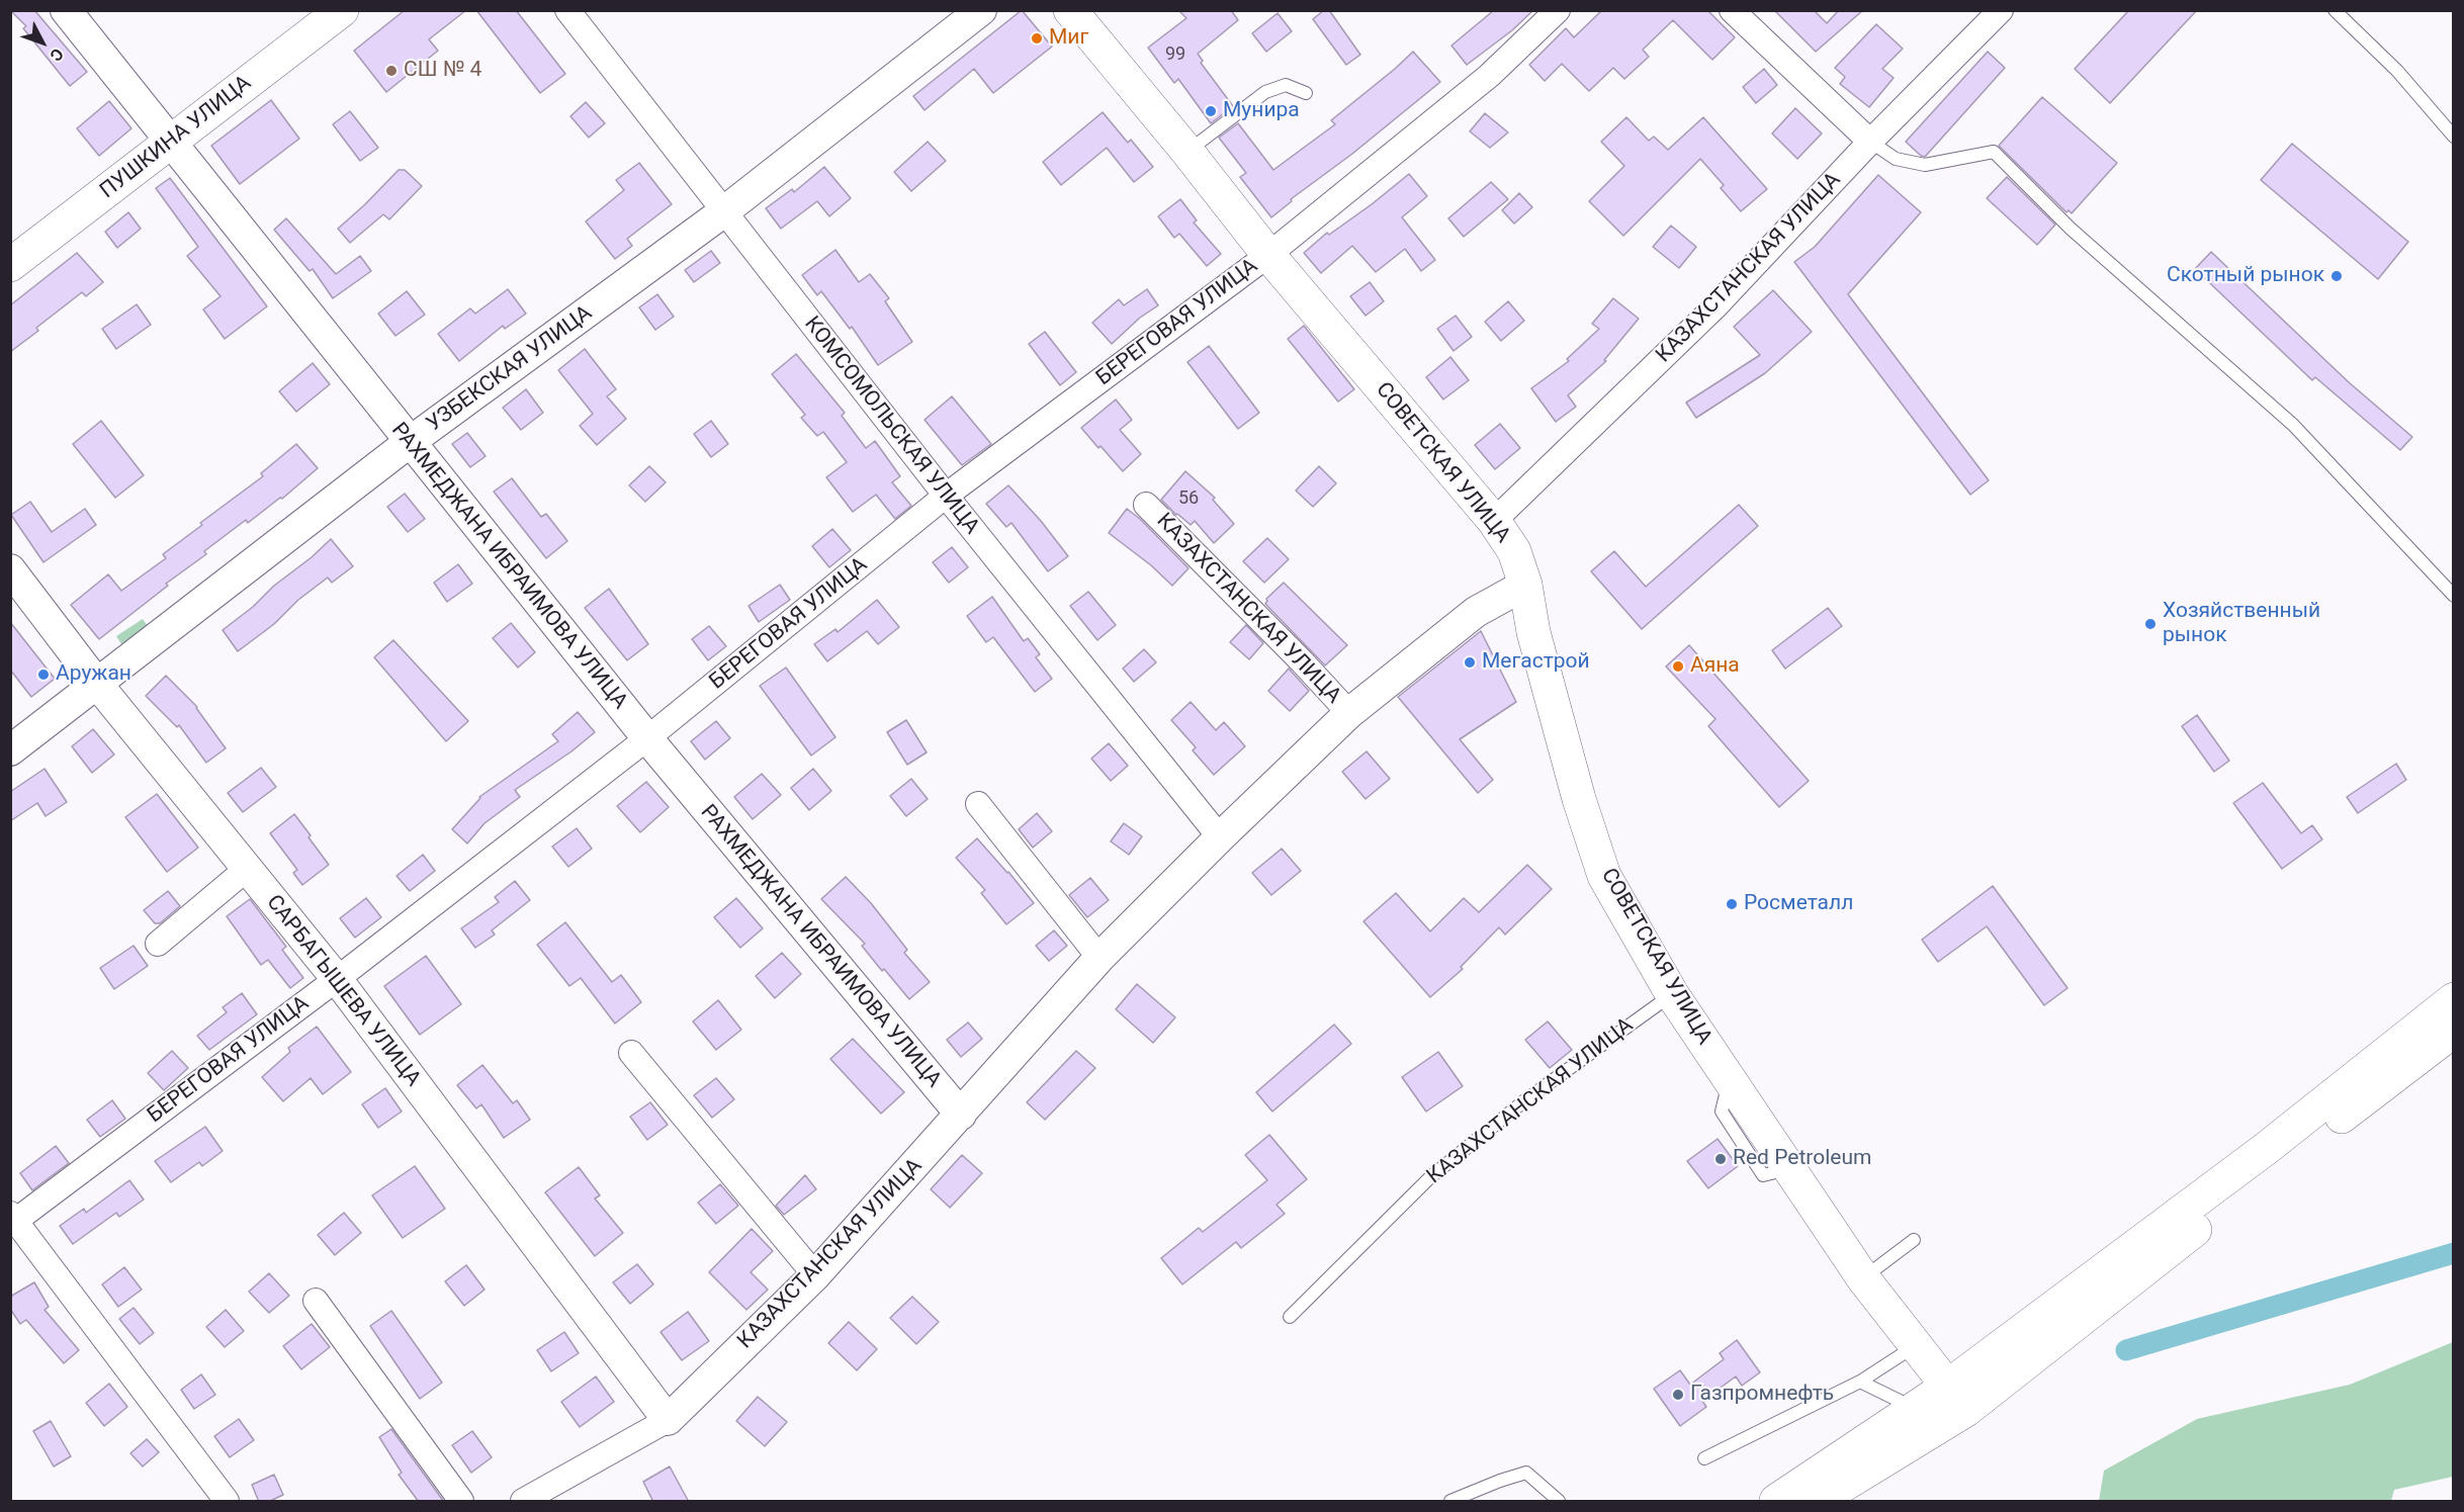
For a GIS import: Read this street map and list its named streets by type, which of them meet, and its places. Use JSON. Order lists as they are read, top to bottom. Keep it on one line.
{"streets":{"main road":["ПУШКИНА УЛИЦА","СОВЕТСКАЯ УЛИЦА"],"street":["КАЗАХСТАНСКАЯ УЛИЦА","БЕРЕГОВАЯ УЛИЦА","УЗБЕКСКАЯ УЛИЦА","КОМСОМОЛЬСКАЯ УЛИЦА","РАХМЕДЖАНА ИБРАИМОВА УЛИЦА","САРБАГЫШЕВА УЛИЦА"]},"crossings":[["ПУШКИНА УЛИЦА","РАХМЕДЖАНА ИБРАИМОВА УЛИЦА"],["КАЗАХСТАНСКАЯ УЛИЦА","КОМСОМОЛЬСКАЯ УЛИЦА"],["КАЗАХСТАНСКАЯ УЛИЦА","СОВЕТСКАЯ УЛИЦА"],["КАЗАХСТАНСКАЯ УЛИЦА","РАХМЕДЖАНА ИБРАИМОВА УЛИЦА"],["КАЗАХСТАНСКАЯ УЛИЦА","САРБАГЫШЕВА УЛИЦА"],["БЕРЕГОВАЯ УЛИЦА","КОМСОМОЛЬСКАЯ УЛИЦА"],["БЕРЕГОВАЯ УЛИЦА","СОВЕТСКАЯ УЛИЦА"],["БЕРЕГОВАЯ УЛИЦА","РАХМЕДЖАНА ИБРАИМОВА УЛИЦА"],["БЕРЕГОВАЯ УЛИЦА","САРБАГЫШЕВА УЛИЦА"],["УЗБЕКСКАЯ УЛИЦА","КОМСОМОЛЬСКАЯ УЛИЦА"],["УЗБЕКСКАЯ УЛИЦА","РАХМЕДЖАНА ИБРАИМОВА УЛИЦА"],["УЗБЕКСКАЯ УЛИЦА","САРБАГЫШЕВА УЛИЦА"]],"places":["Миг","СШ № 4","Мунира","Скотный рынок","Хозяйственный рынок","Мегастрой","Аяна","Аружан","Росметалл","Red Petroleum","Газпромнефть"],"house_numbers":["99","56"],"north":"bottom right"}
